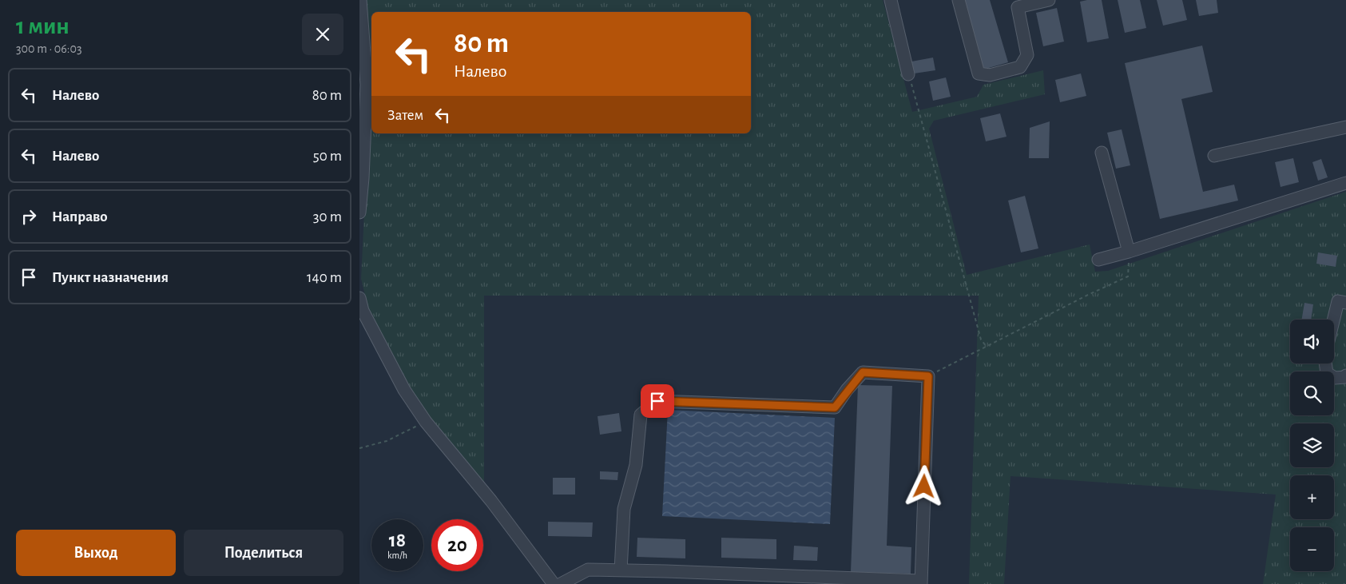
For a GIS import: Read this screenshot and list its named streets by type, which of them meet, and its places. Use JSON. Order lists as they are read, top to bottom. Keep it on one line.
{"page":{"heading":["1 мин","300 m · 06:03"],"turn":["80 m","Налево"],"list":[{"name":"Налево","value":"80 m"},{"name":"Налево","value":"50 m"},{"name":"Направо","value":"30 m"},{"name":"Пункт назначения","value":"140 m"}],"then":"Затем","map_buttons":["+","−"],"speed":"18 km/h","limit":"20","buttons":["Выход","Поделиться"]}}
